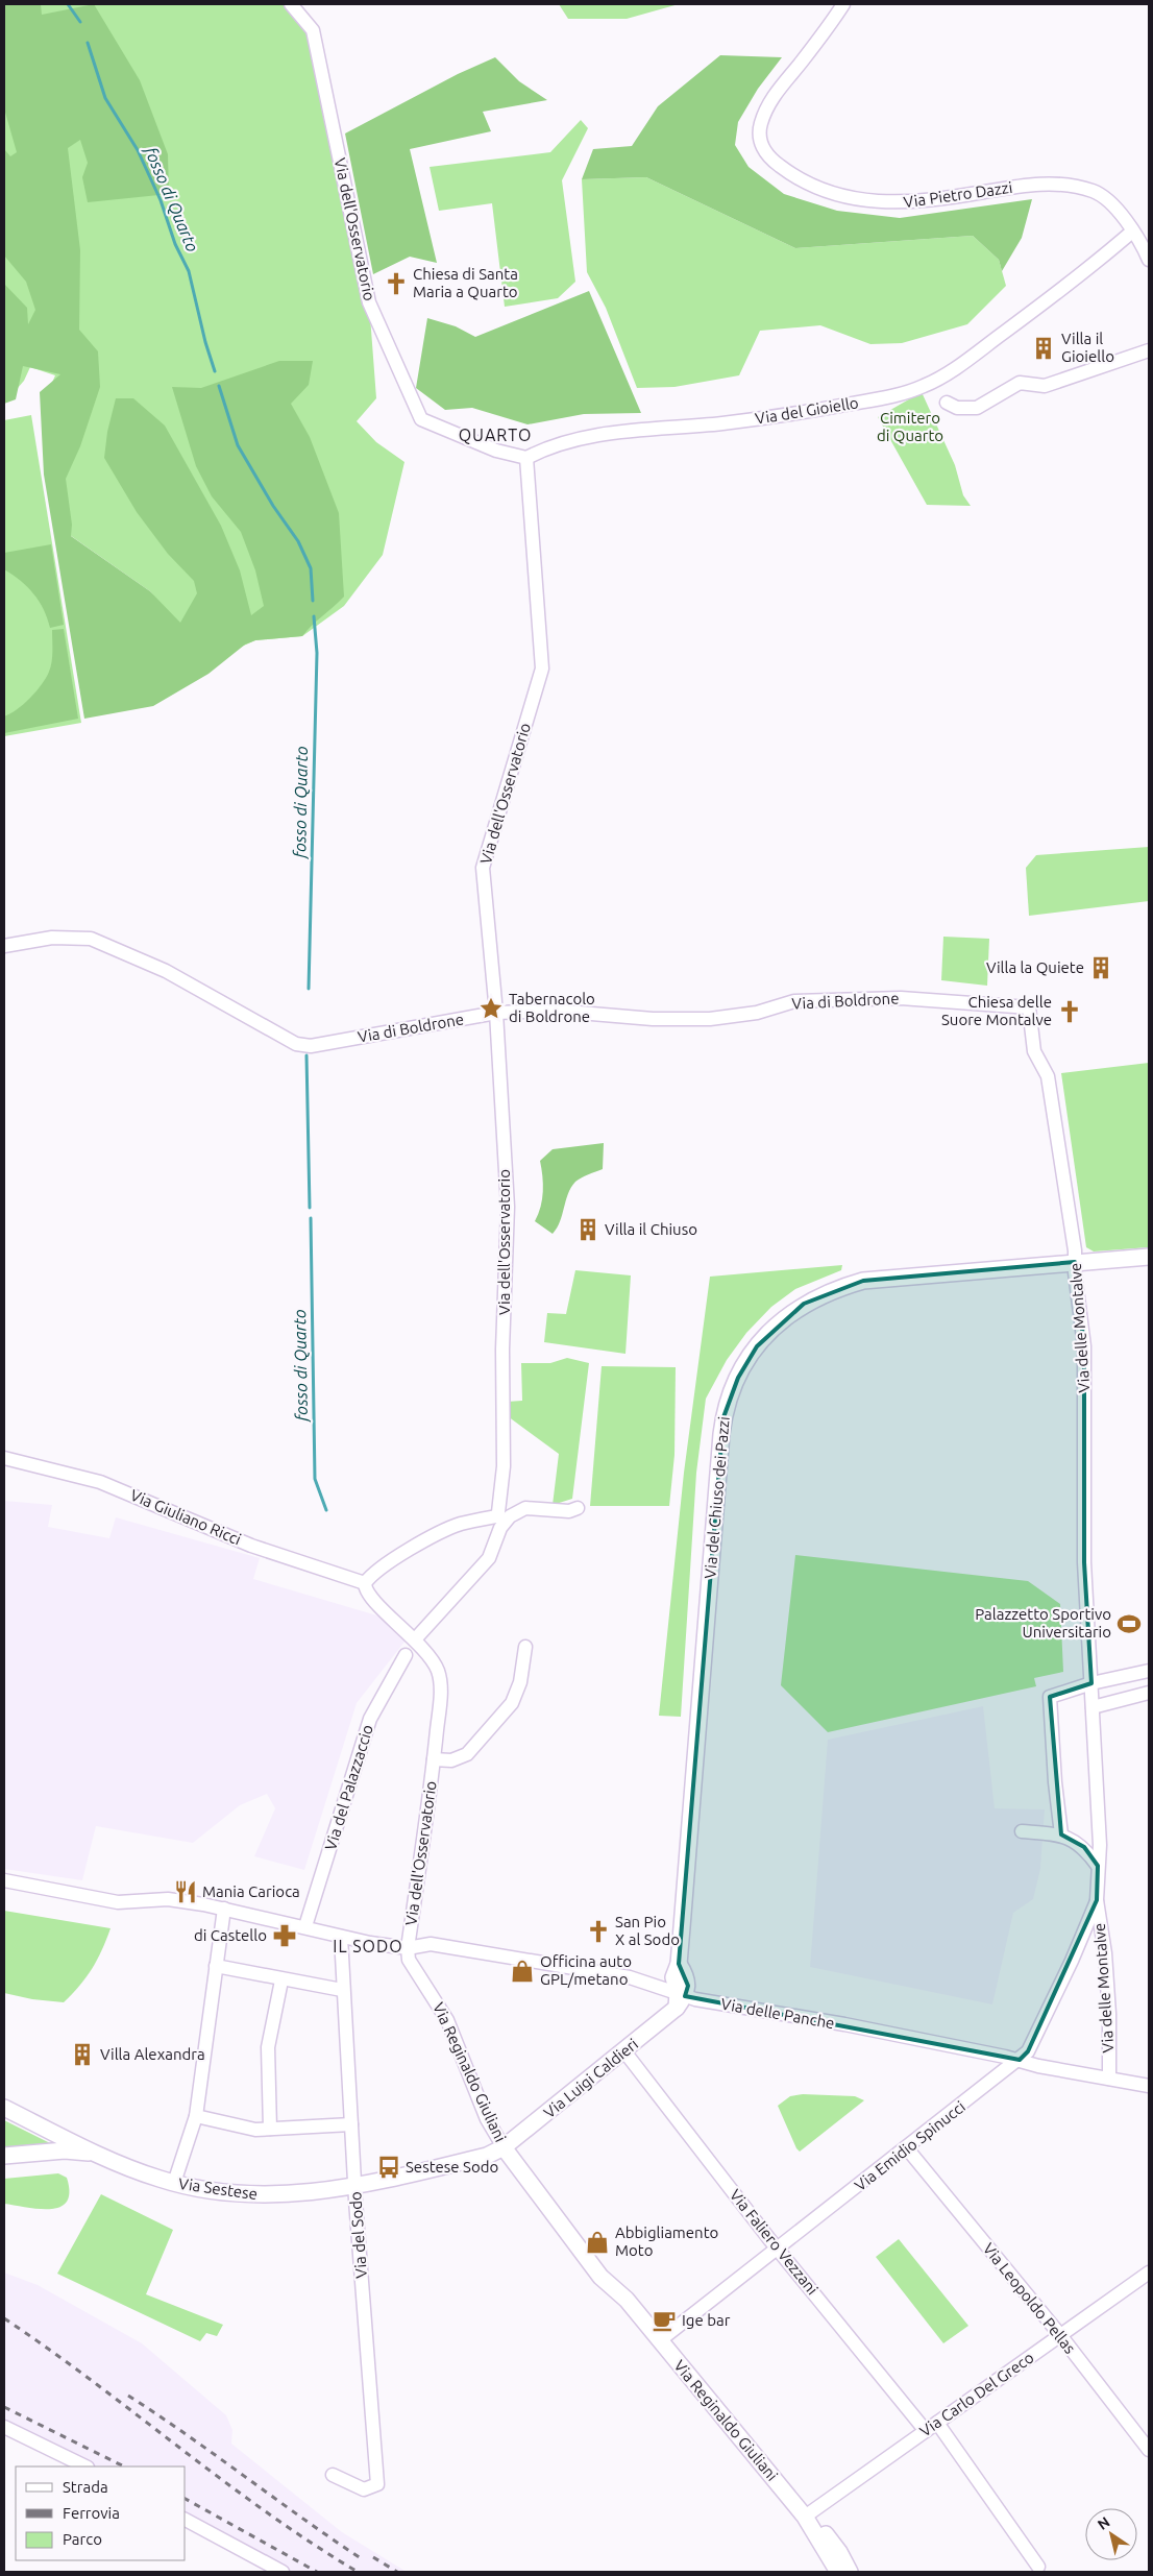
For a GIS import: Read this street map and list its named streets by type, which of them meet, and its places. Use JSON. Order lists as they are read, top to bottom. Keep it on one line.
{"streets":{"main road":["Via del Chiuso dei Pazzi","Via Reginaldo Giuliani","Via Luigi Caldieri","Via Sestese"],"street":["Via Pietro Dazzi","Via dell'Osservatorio","Via del Gioiello","Via di Boldrone","Via delle Montalve","Via Giuliano Ricci","Via del Palazzaccio","Via delle Panche","Via Emidio Spinucci","Via del Sodo","Via Faliero Vezzani","Via Leopoldo Pellas","Via Carlo Del Greco"]},"crossings":[["Via Pietro Dazzi","Via del Gioiello"],["Via dell'Osservatorio","Via del Gioiello"],["Via dell'Osservatorio","Via di Boldrone"],["Via dell'Osservatorio","Via Giuliano Ricci"],["Via dell'Osservatorio","Via delle Panche"],["Via dell'Osservatorio","Via Reginaldo Giuliani"],["Via di Boldrone","Via delle Montalve"],["Via delle Montalve","Via del Chiuso dei Pazzi"],["Via delle Montalve","Via delle Panche"],["Via delle Montalve","Via Emidio Spinucci"],["Via del Chiuso dei Pazzi","Via delle Panche"],["Via del Chiuso dei Pazzi","Via Luigi Caldieri"],["Via delle Panche","Via Reginaldo Giuliani"],["Via delle Panche","Via Luigi Caldieri"],["Via delle Panche","Via Emidio Spinucci"],["Via Reginaldo Giuliani","Via Luigi Caldieri"],["Via Reginaldo Giuliani","Via Emidio Spinucci"],["Via Reginaldo Giuliani","Via Sestese"],["Via Reginaldo Giuliani","Via Carlo Del Greco"],["Via Luigi Caldieri","Via Sestese"],["Via Luigi Caldieri","Via Faliero Vezzani"],["Via Emidio Spinucci","Via Faliero Vezzani"],["Via Emidio Spinucci","Via Leopoldo Pellas"],["Via Sestese","Via del Sodo"],["Via Faliero Vezzani","Via Carlo Del Greco"],["Via Leopoldo Pellas","Via Carlo Del Greco"]],"districts":["QUARTO","IL SODO"],"water":["fosso di Quarto"],"parks":["Cimitero di Quarto"],"places":{"church":["Chiesa di Santa Maria a Quarto","Chiesa delle Suore Montalve","San Pio X al Sodo"],"building":["Villa il Gioiello","Villa la Quiete","Villa il Chiuso","Villa Alexandra"],"place":["Tabernacolo di Boldrone"],"sports":["Palazzetto Sportivo Universitario"],"restaurant":["Mania Carioca"],"pharmacy":["di Castello"],"shop":["Officina auto GPL/metano","Abbigliamento Moto"],"bus stop":["Sestese Sodo"],"cafe":["Ige bar"]},"legend":["Strada","Ferrovia","Parco"],"north":"top left"}
